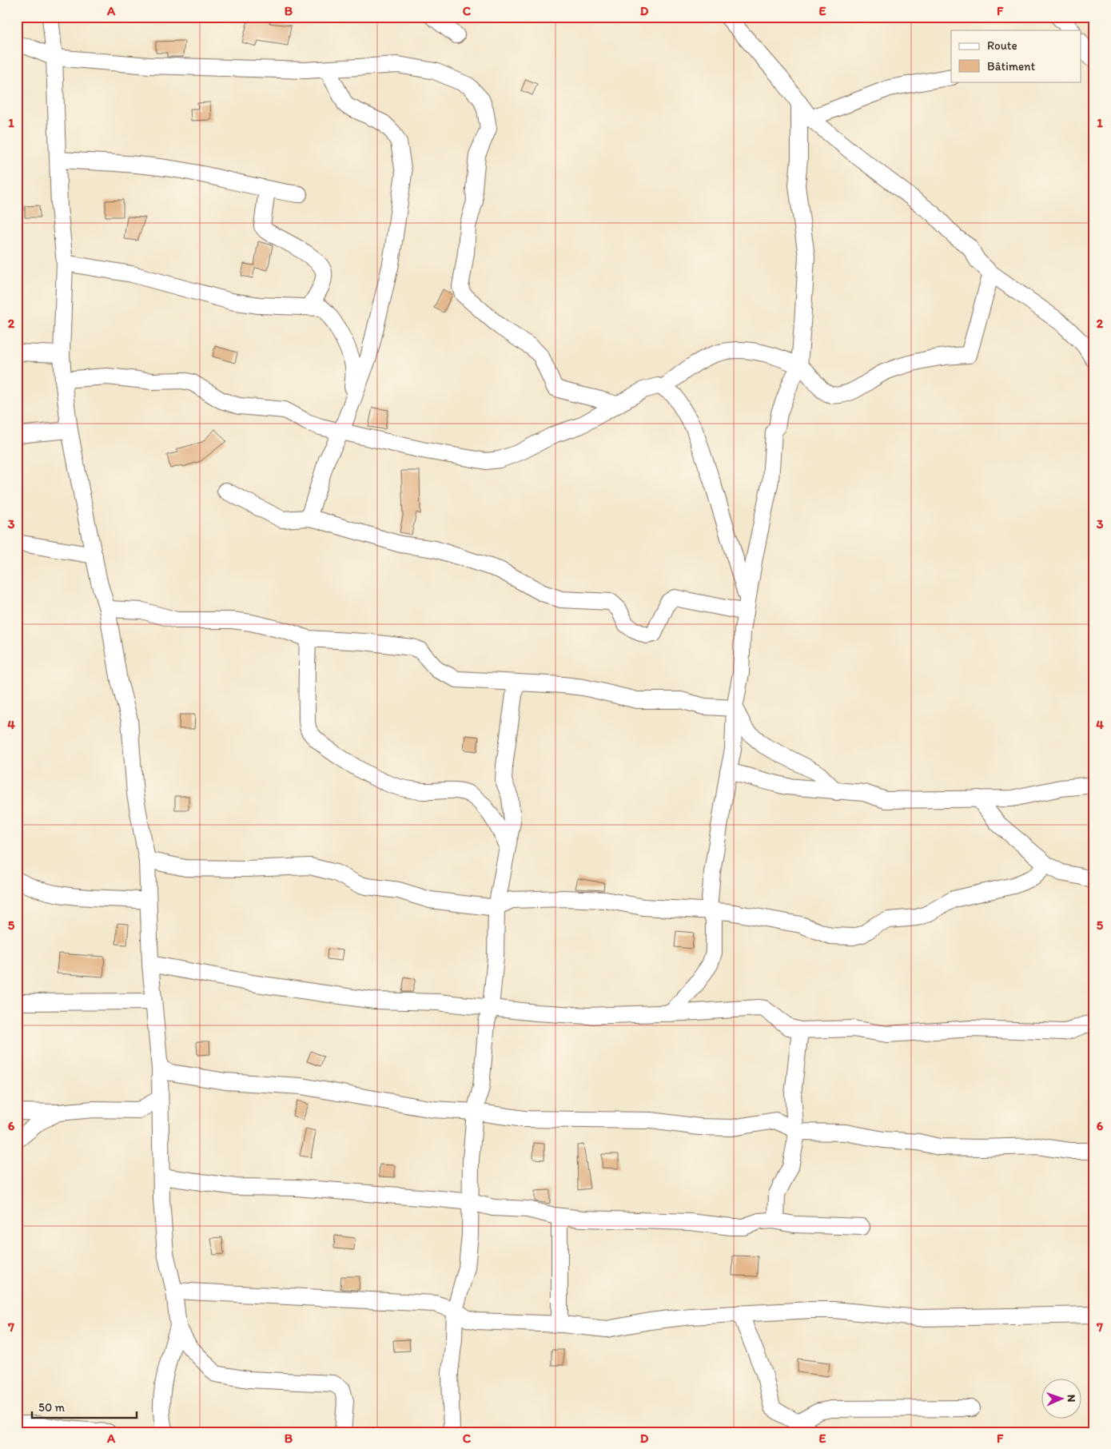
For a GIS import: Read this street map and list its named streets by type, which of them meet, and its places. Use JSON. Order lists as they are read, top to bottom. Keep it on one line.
{"legend":["Route","Bâtiment"],"scale_bar":"50 m","north":"right","grid":{"columns":["A","B","C","D","E","F"],"rows":["1","2","3","4","5","6","7"]}}
